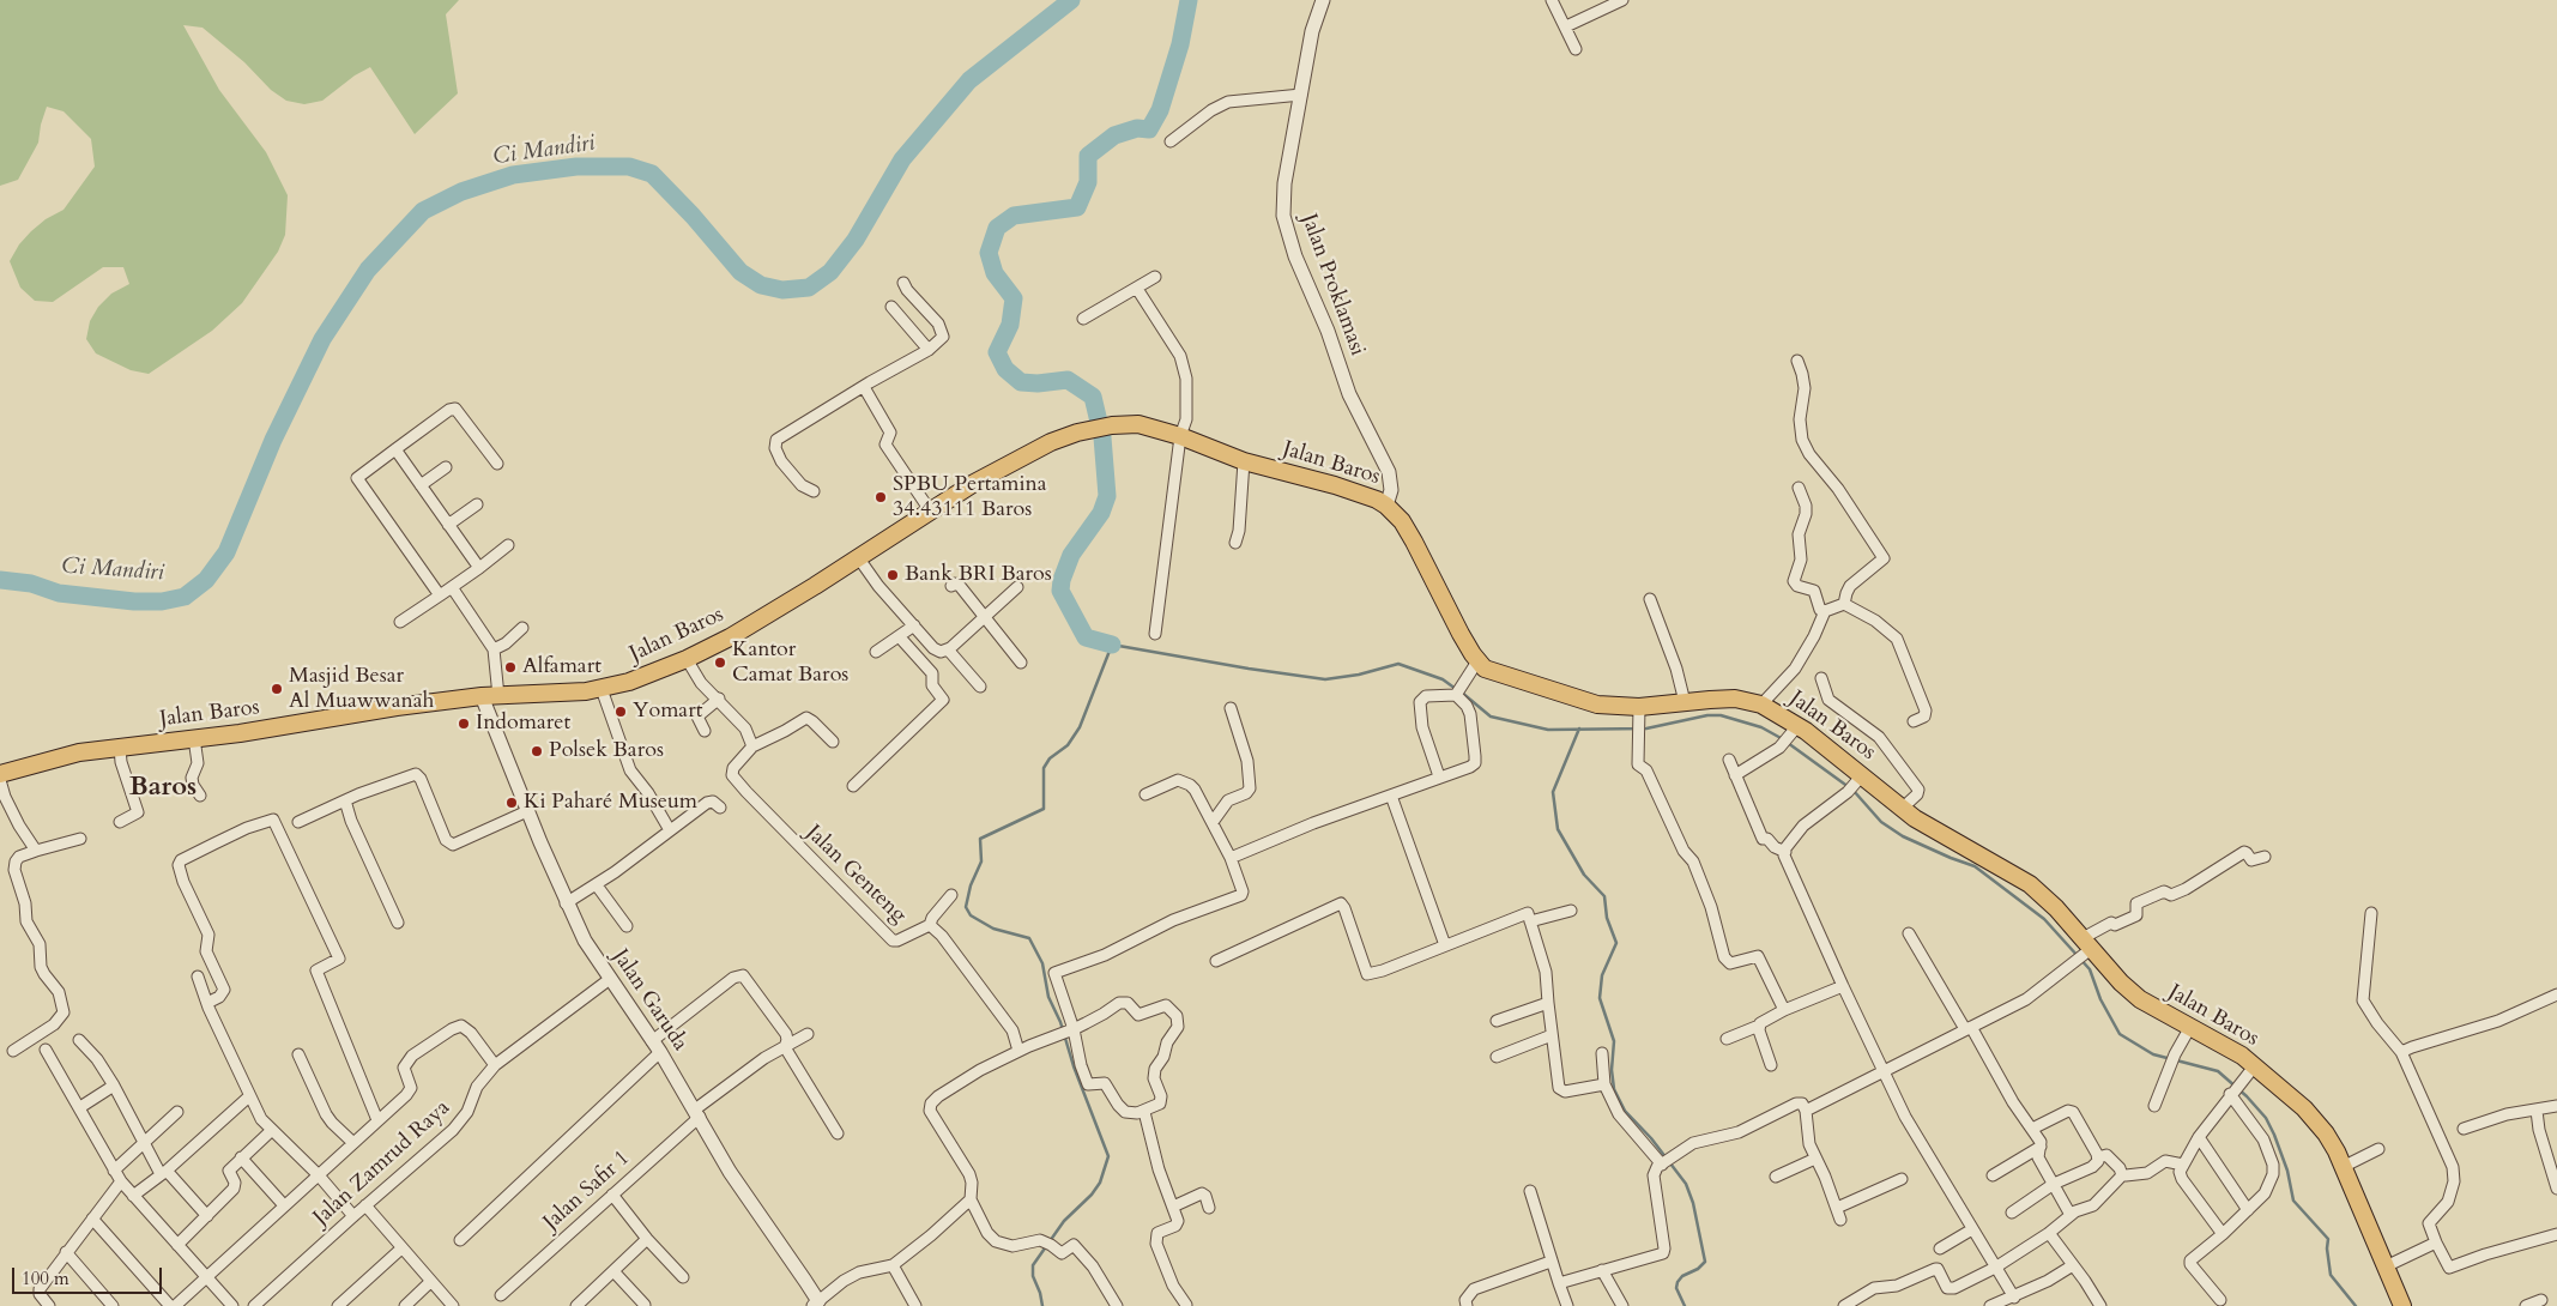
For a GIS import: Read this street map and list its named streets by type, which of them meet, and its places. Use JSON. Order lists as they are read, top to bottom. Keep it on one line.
{"streets":{"main road":["Jalan Baros"],"street":["Jalan Proklamasi","Jalan Genteng","Jalan Garuda","Jalan Zamrud Raya","Jalan Safir 1"]},"crossings":[["Jalan Proklamasi","Jalan Baros"],["Jalan Baros","Jalan Garuda"],["Jalan Garuda","Jalan Zamrud Raya"],["Jalan Garuda","Jalan Safir 1"]],"districts":["Baros"],"water":["Ci Mandiri"],"places":["SPBU Pertamina 34.43111 Baros","Bank BRI Baros","Kantor Camat Baros","Alfamart","Masjid Besar Al Muawwanah","Yomart","Indomaret","Polsek Baros","Ki Paharé Museum"],"scale_bar":"100 m"}
